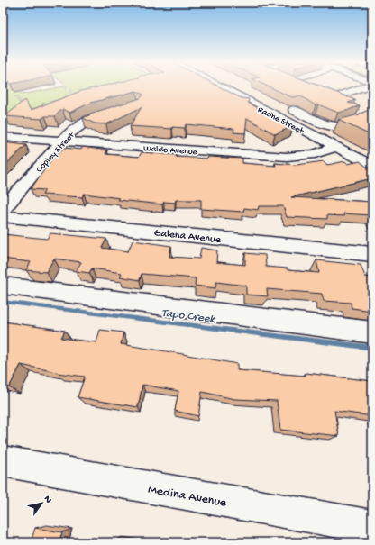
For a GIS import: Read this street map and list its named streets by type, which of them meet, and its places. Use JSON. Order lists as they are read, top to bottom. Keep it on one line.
{"streets":{"street":["Racine Street","Waldo Avenue","Copley Street","Galena Avenue","Medina Avenue"]},"crossings":[["Racine Street","Waldo Avenue"],["Waldo Avenue","Copley Street"]],"water":["Tapo Creek"],"north":"top right"}
